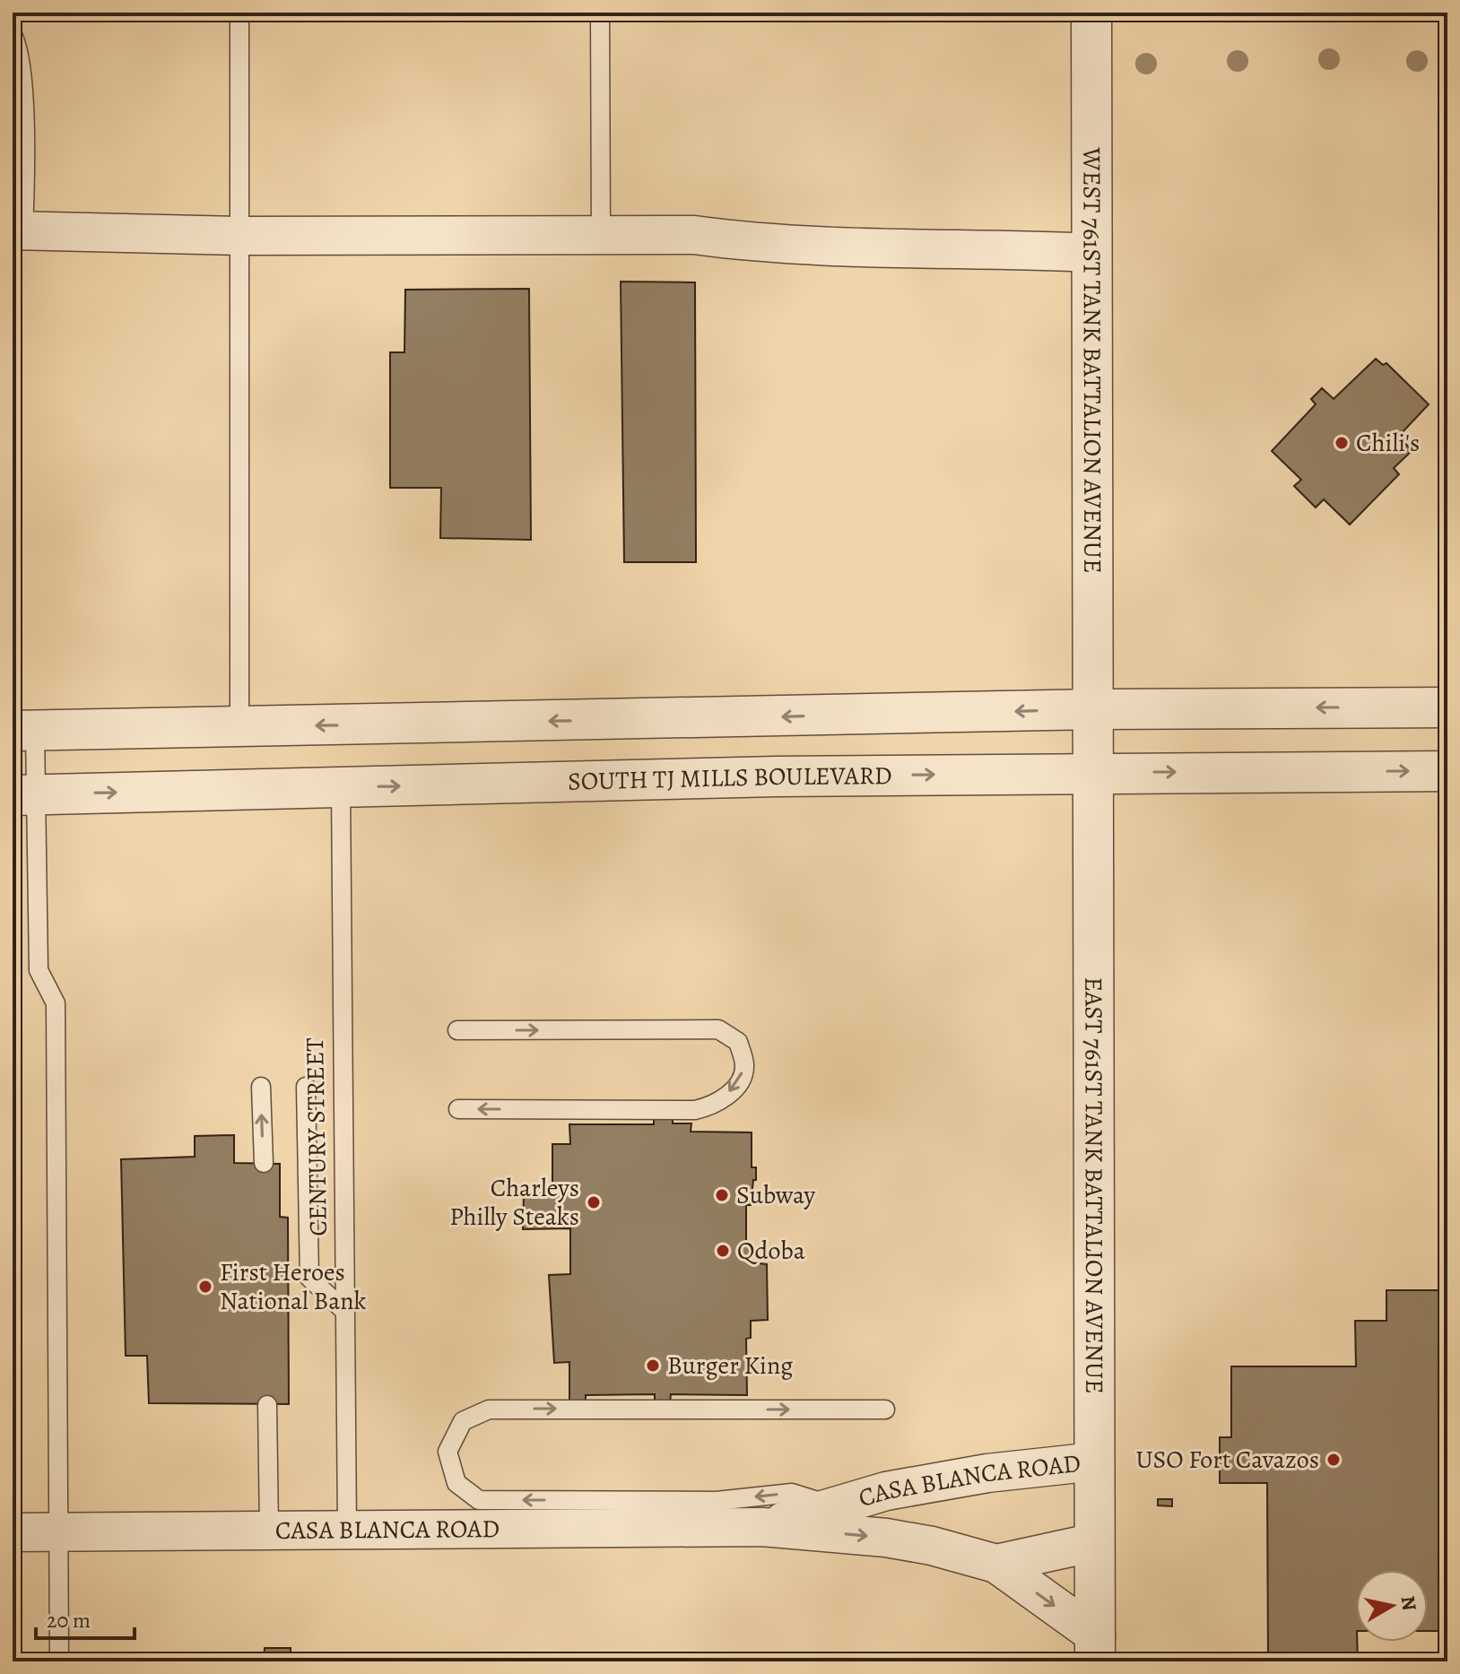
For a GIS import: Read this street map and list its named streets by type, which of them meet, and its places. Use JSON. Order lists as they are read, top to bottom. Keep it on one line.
{"streets":{"street":["WEST 761ST TANK BATTALION AVENUE","SOUTH TJ MILLS BOULEVARD","EAST 761ST TANK BATTALION AVENUE","CASA BLANCA ROAD"],"lane":["CENTURY STREET"]},"crossings":[["WEST 761ST TANK BATTALION AVENUE","EAST 761ST TANK BATTALION AVENUE"],["SOUTH TJ MILLS BOULEVARD","CENTURY STREET"],["SOUTH TJ MILLS BOULEVARD","EAST 761ST TANK BATTALION AVENUE"],["CENTURY STREET","CASA BLANCA ROAD"],["EAST 761ST TANK BATTALION AVENUE","CASA BLANCA ROAD"]],"places":["Chili's","Subway","Charleys Philly Steaks","Qdoba","First Heroes National Bank","Burger King","USO Fort Cavazos"],"scale_bar":"20 m","north":"right"}
